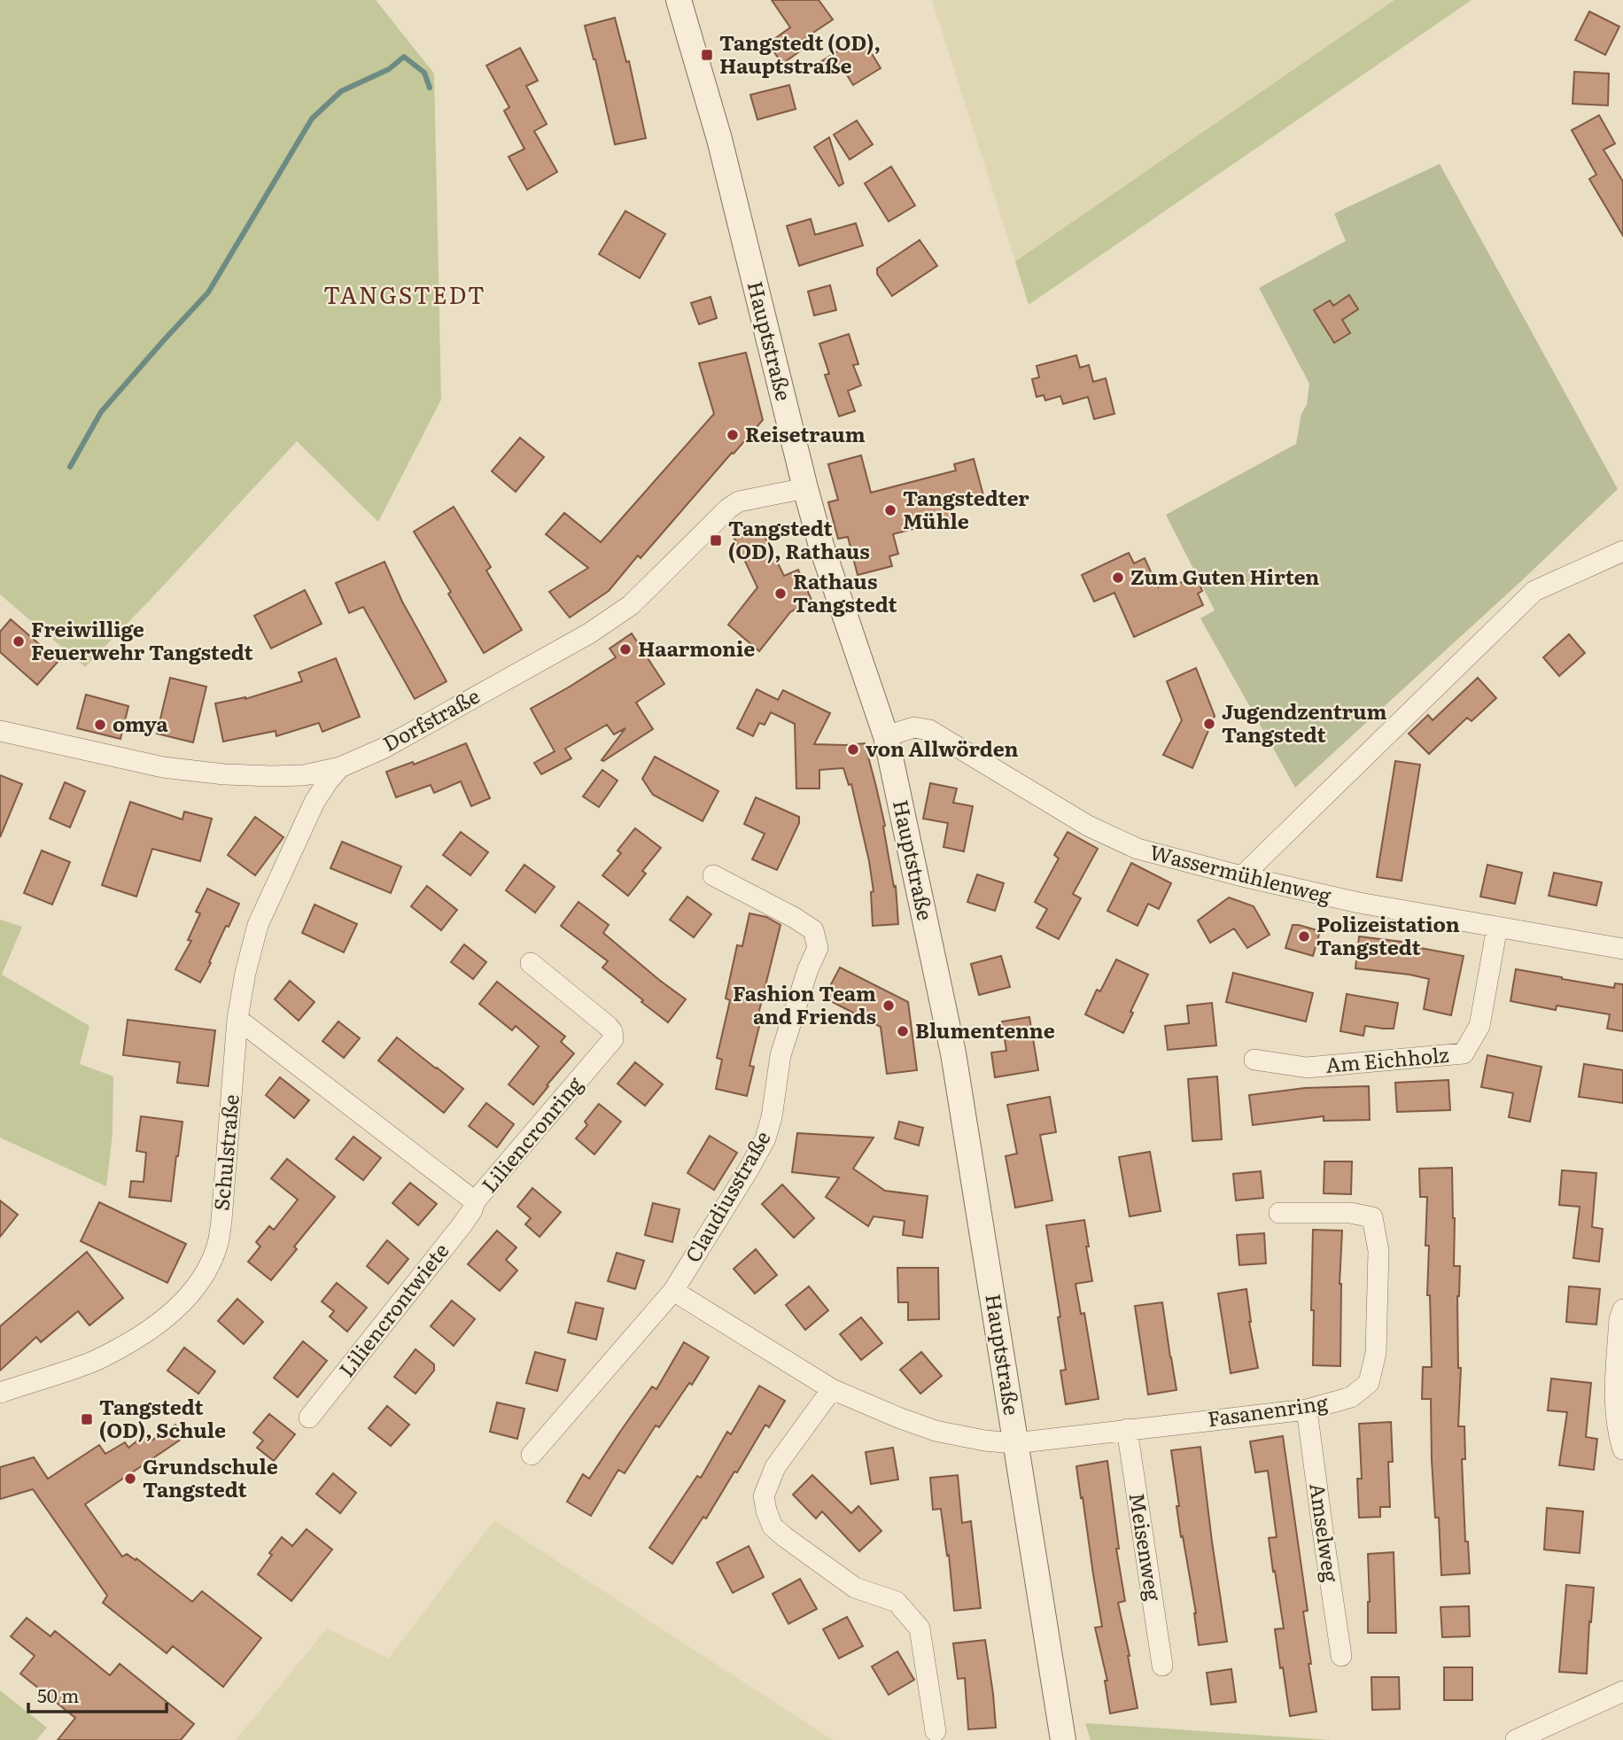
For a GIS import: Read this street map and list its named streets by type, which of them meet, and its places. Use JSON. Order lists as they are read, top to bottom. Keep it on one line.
{"streets":{"street":["Hauptstraße","Dorfstraße","Wassermühlenweg","Am Eichholz","Liliencronring","Schulstraße","Claudiusstraße","Liliencrontwiete","Fasanenring","Amselweg","Meisenweg"]},"crossings":[["Hauptstraße","Dorfstraße"],["Hauptstraße","Wassermühlenweg"],["Hauptstraße","Fasanenring"],["Dorfstraße","Schulstraße"],["Wassermühlenweg","Am Eichholz"],["Liliencronring","Schulstraße"],["Liliencronring","Liliencrontwiete"],["Claudiusstraße","Fasanenring"],["Fasanenring","Amselweg"],["Fasanenring","Meisenweg"]],"districts":["TANGSTEDT"],"places":{"transit":["Tangstedt (OD), Hauptstraße","Tangstedt (OD), Rathaus","Tangstedt (OD), Schule"],"other":["Reisetraum","Tangstedter Mühle","Zum Guten Hirten","Rathaus Tangstedt","Freiwillige Feuerwehr Tangstedt","Haarmonie","Jugendzentrum Tangstedt","omya","von Allwörden","Polizeistation Tangstedt","Fashion Team and Friends","Blumentenne","Grundschule Tangstedt"]},"scale_bar":"50 m"}
